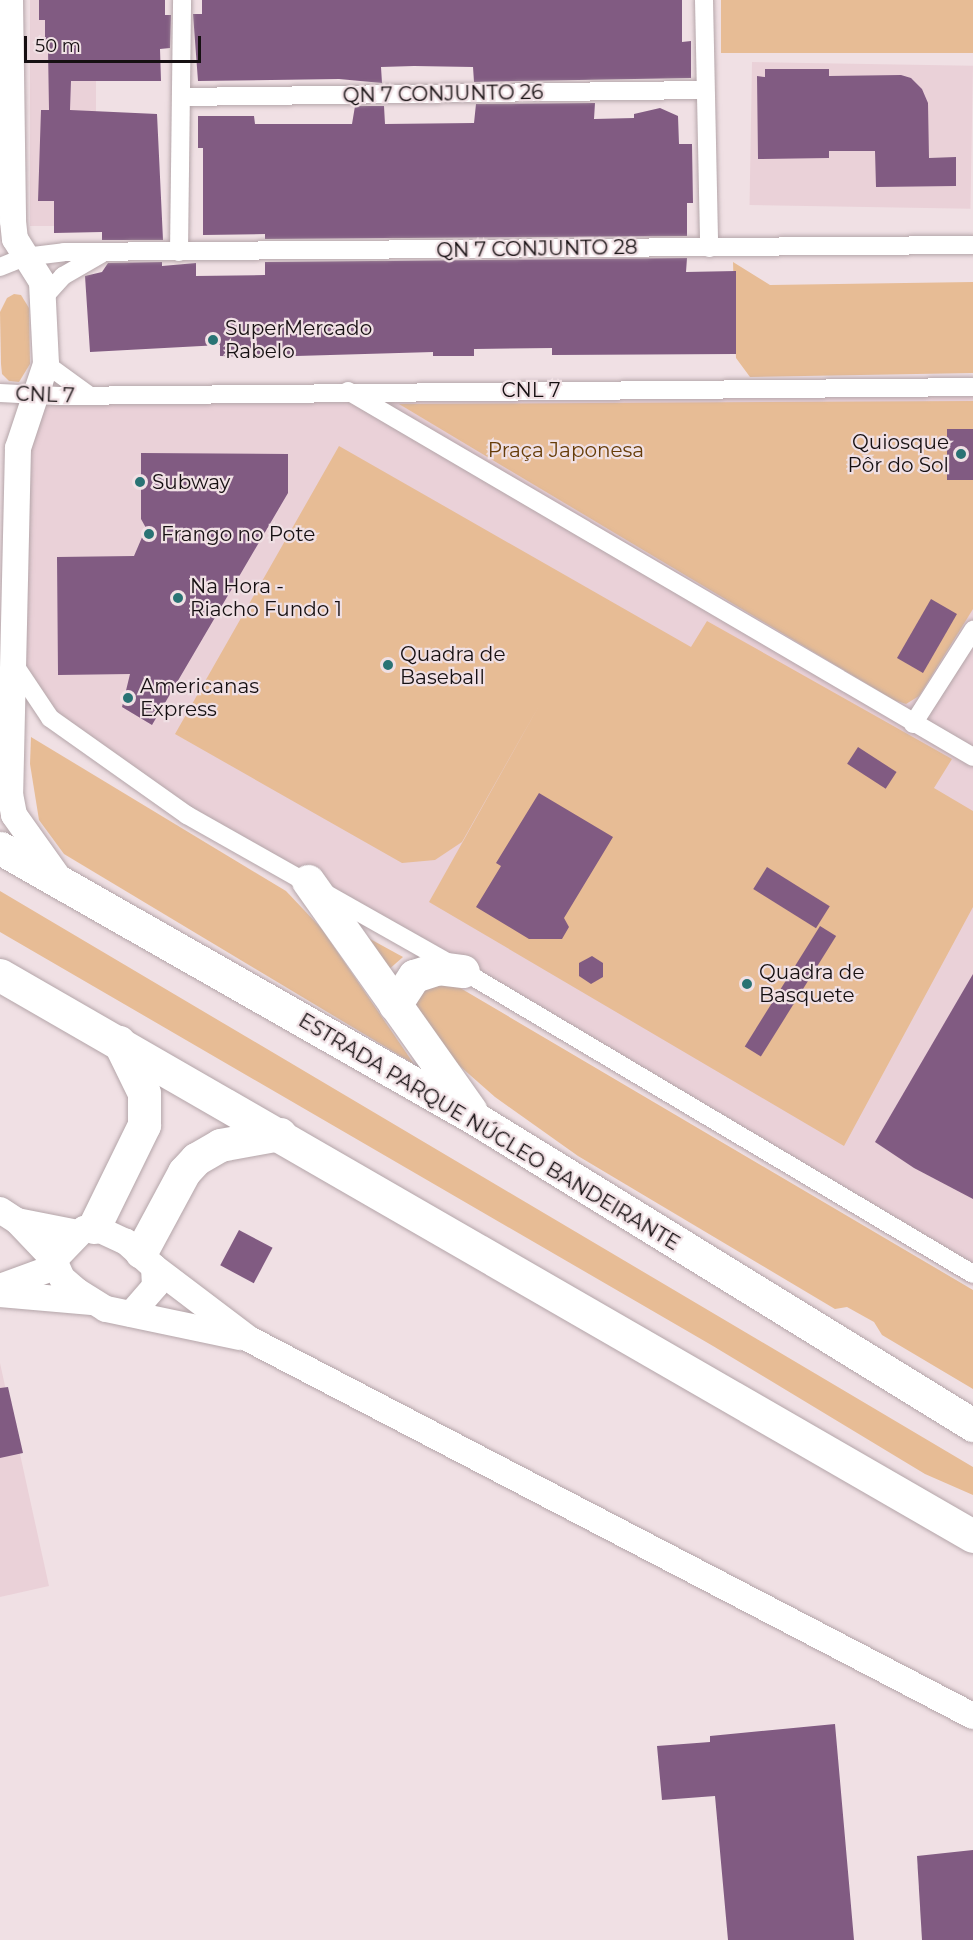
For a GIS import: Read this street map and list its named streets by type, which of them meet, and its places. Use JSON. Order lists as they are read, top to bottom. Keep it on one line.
{"streets":{"highway":["ESTRADA PARQUE NÚCLEO BANDEIRANTE"],"street":["QN 7 CONJUNTO 26","QN 7 CONJUNTO 28","CNL 7"]},"parks":["Praça Japonesa"],"places":["SuperMercado Rabelo","Quiosque Pôr do Sol","Subway","Frango no Pote","Na Hora - Riacho Fundo 1","Quadra de Baseball","Americanas Express","Quadra de Basquete"],"scale_bar":"50 m"}
